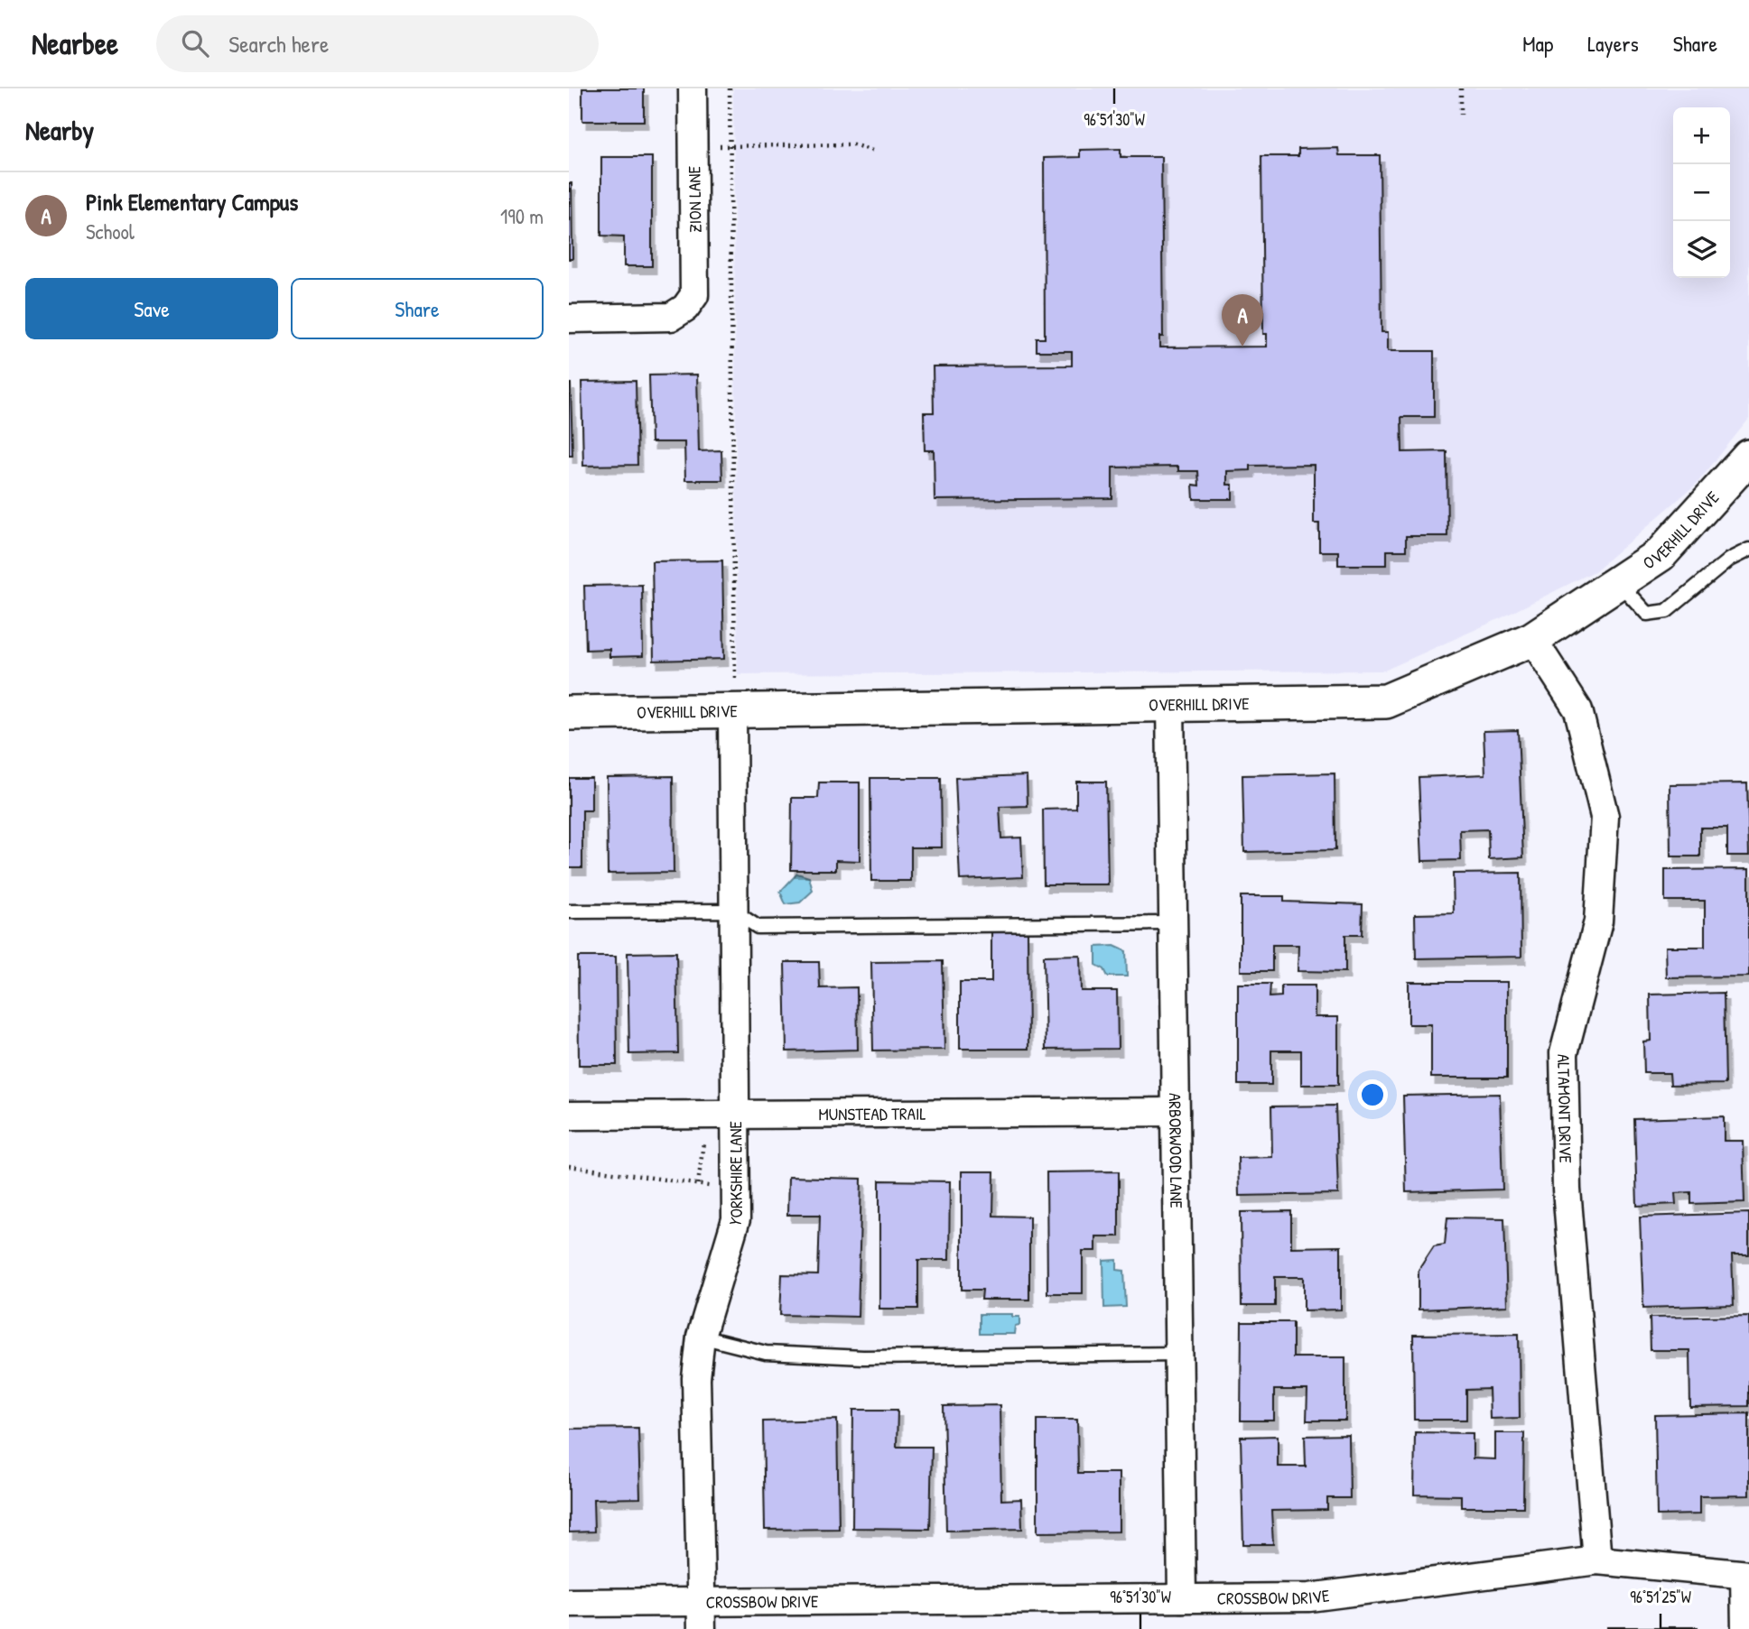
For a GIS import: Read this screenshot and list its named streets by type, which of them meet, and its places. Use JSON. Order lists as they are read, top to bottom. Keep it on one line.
{"streets":{"street":["ZION LANE","OVERHILL DRIVE","ALTAMONT DRIVE","MUNSTEAD TRAIL","ARBORWOOD LANE","YORKSHIRE LANE","CROSSBOW DRIVE"]},"crossings":[["OVERHILL DRIVE","ALTAMONT DRIVE"],["OVERHILL DRIVE","ARBORWOOD LANE"],["OVERHILL DRIVE","YORKSHIRE LANE"],["ALTAMONT DRIVE","CROSSBOW DRIVE"],["MUNSTEAD TRAIL","ARBORWOOD LANE"],["MUNSTEAD TRAIL","YORKSHIRE LANE"],["ARBORWOOD LANE","CROSSBOW DRIVE"],["YORKSHIRE LANE","CROSSBOW DRIVE"]],"page":{"header":"Nearbee","search":"Search here","nav":["Map","Layers","Share"],"heading":"Nearby","map_buttons":["+","−"],"list":[{"mark":"A","name":"Pink Elementary Campus","note":"School","value":"190 m"}],"buttons":["Save","Share"],"pins":"A"},"coordinates":["96°51'30\"W","96°51'25\"W"]}
